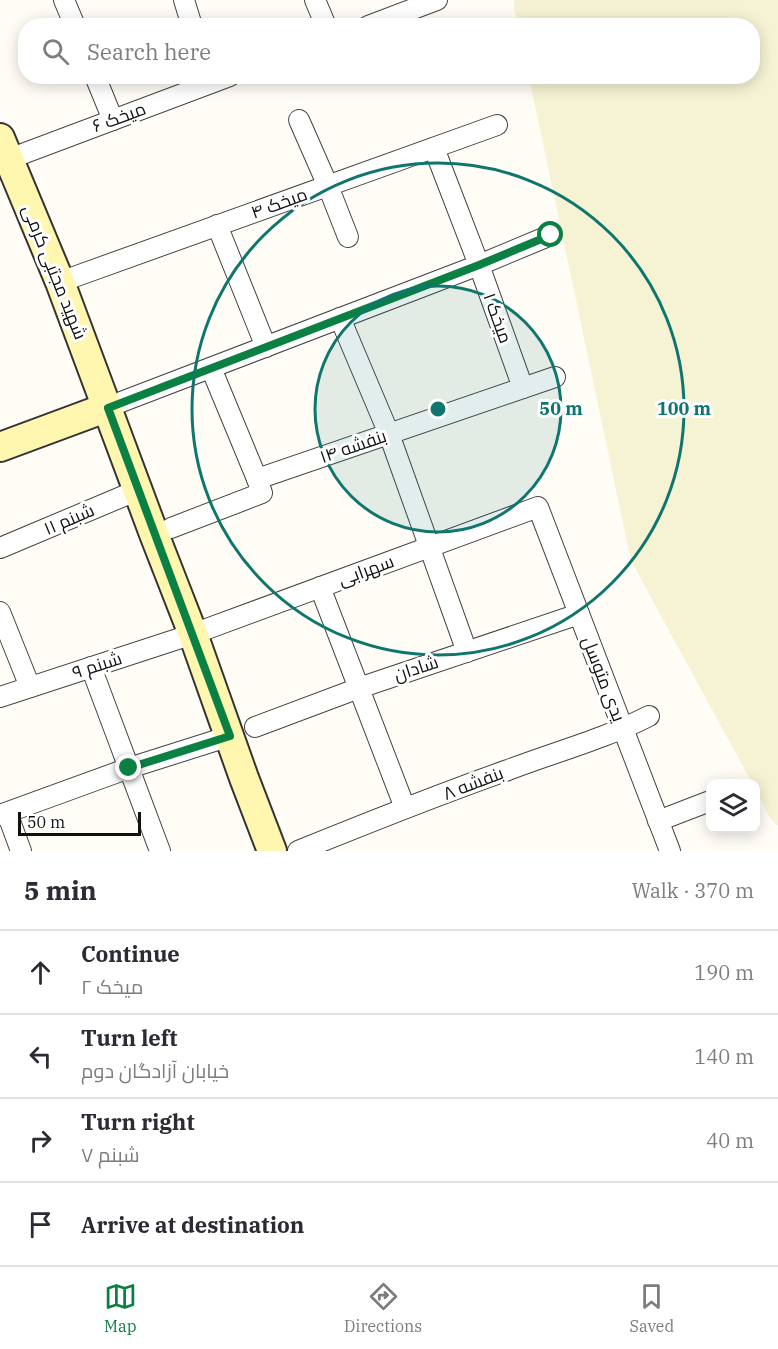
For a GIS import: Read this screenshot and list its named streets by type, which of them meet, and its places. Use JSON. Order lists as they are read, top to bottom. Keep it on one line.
{"streets":{"street":["میخک ۶","میخک ۴","شهید مجتبی کرمی","میخک ۱","بنفشه ۱۴","شبنم ۱۱","سهرابی","شبنم ۹","شادان","یدی متوسل","بنفشه ۸"]},"crossings":[["میخک ۶","شهید مجتبی کرمی"],["میخک ۴","شهید مجتبی کرمی"],["میخک ۴","میخک ۱"],["شهید مجتبی کرمی","شبنم ۱۱"],["شهید مجتبی کرمی","سهرابی"],["شهید مجتبی کرمی","شبنم ۹"],["شهید مجتبی کرمی","شادان"],["میخک ۱","بنفشه ۱۴"],["سهرابی","شبنم ۹"],["سهرابی","یدی متوسل"],["شادان","یدی متوسل"],["یدی متوسل","بنفشه ۸"]],"scale_bar":"50 m","page":{"search":"Search here","scale":"50 m","heading":["5 min","Walk · 370 m"],"list":[["Continue","میخک ۲","190 m"],["Turn left","خیابان آزادگان دوم","140 m"],["Turn right","شبنم ۷","40 m"],"Arrive at destination"],"nav":["Map","Directions","Saved"]},"rings":["50 m","100 m"]}
